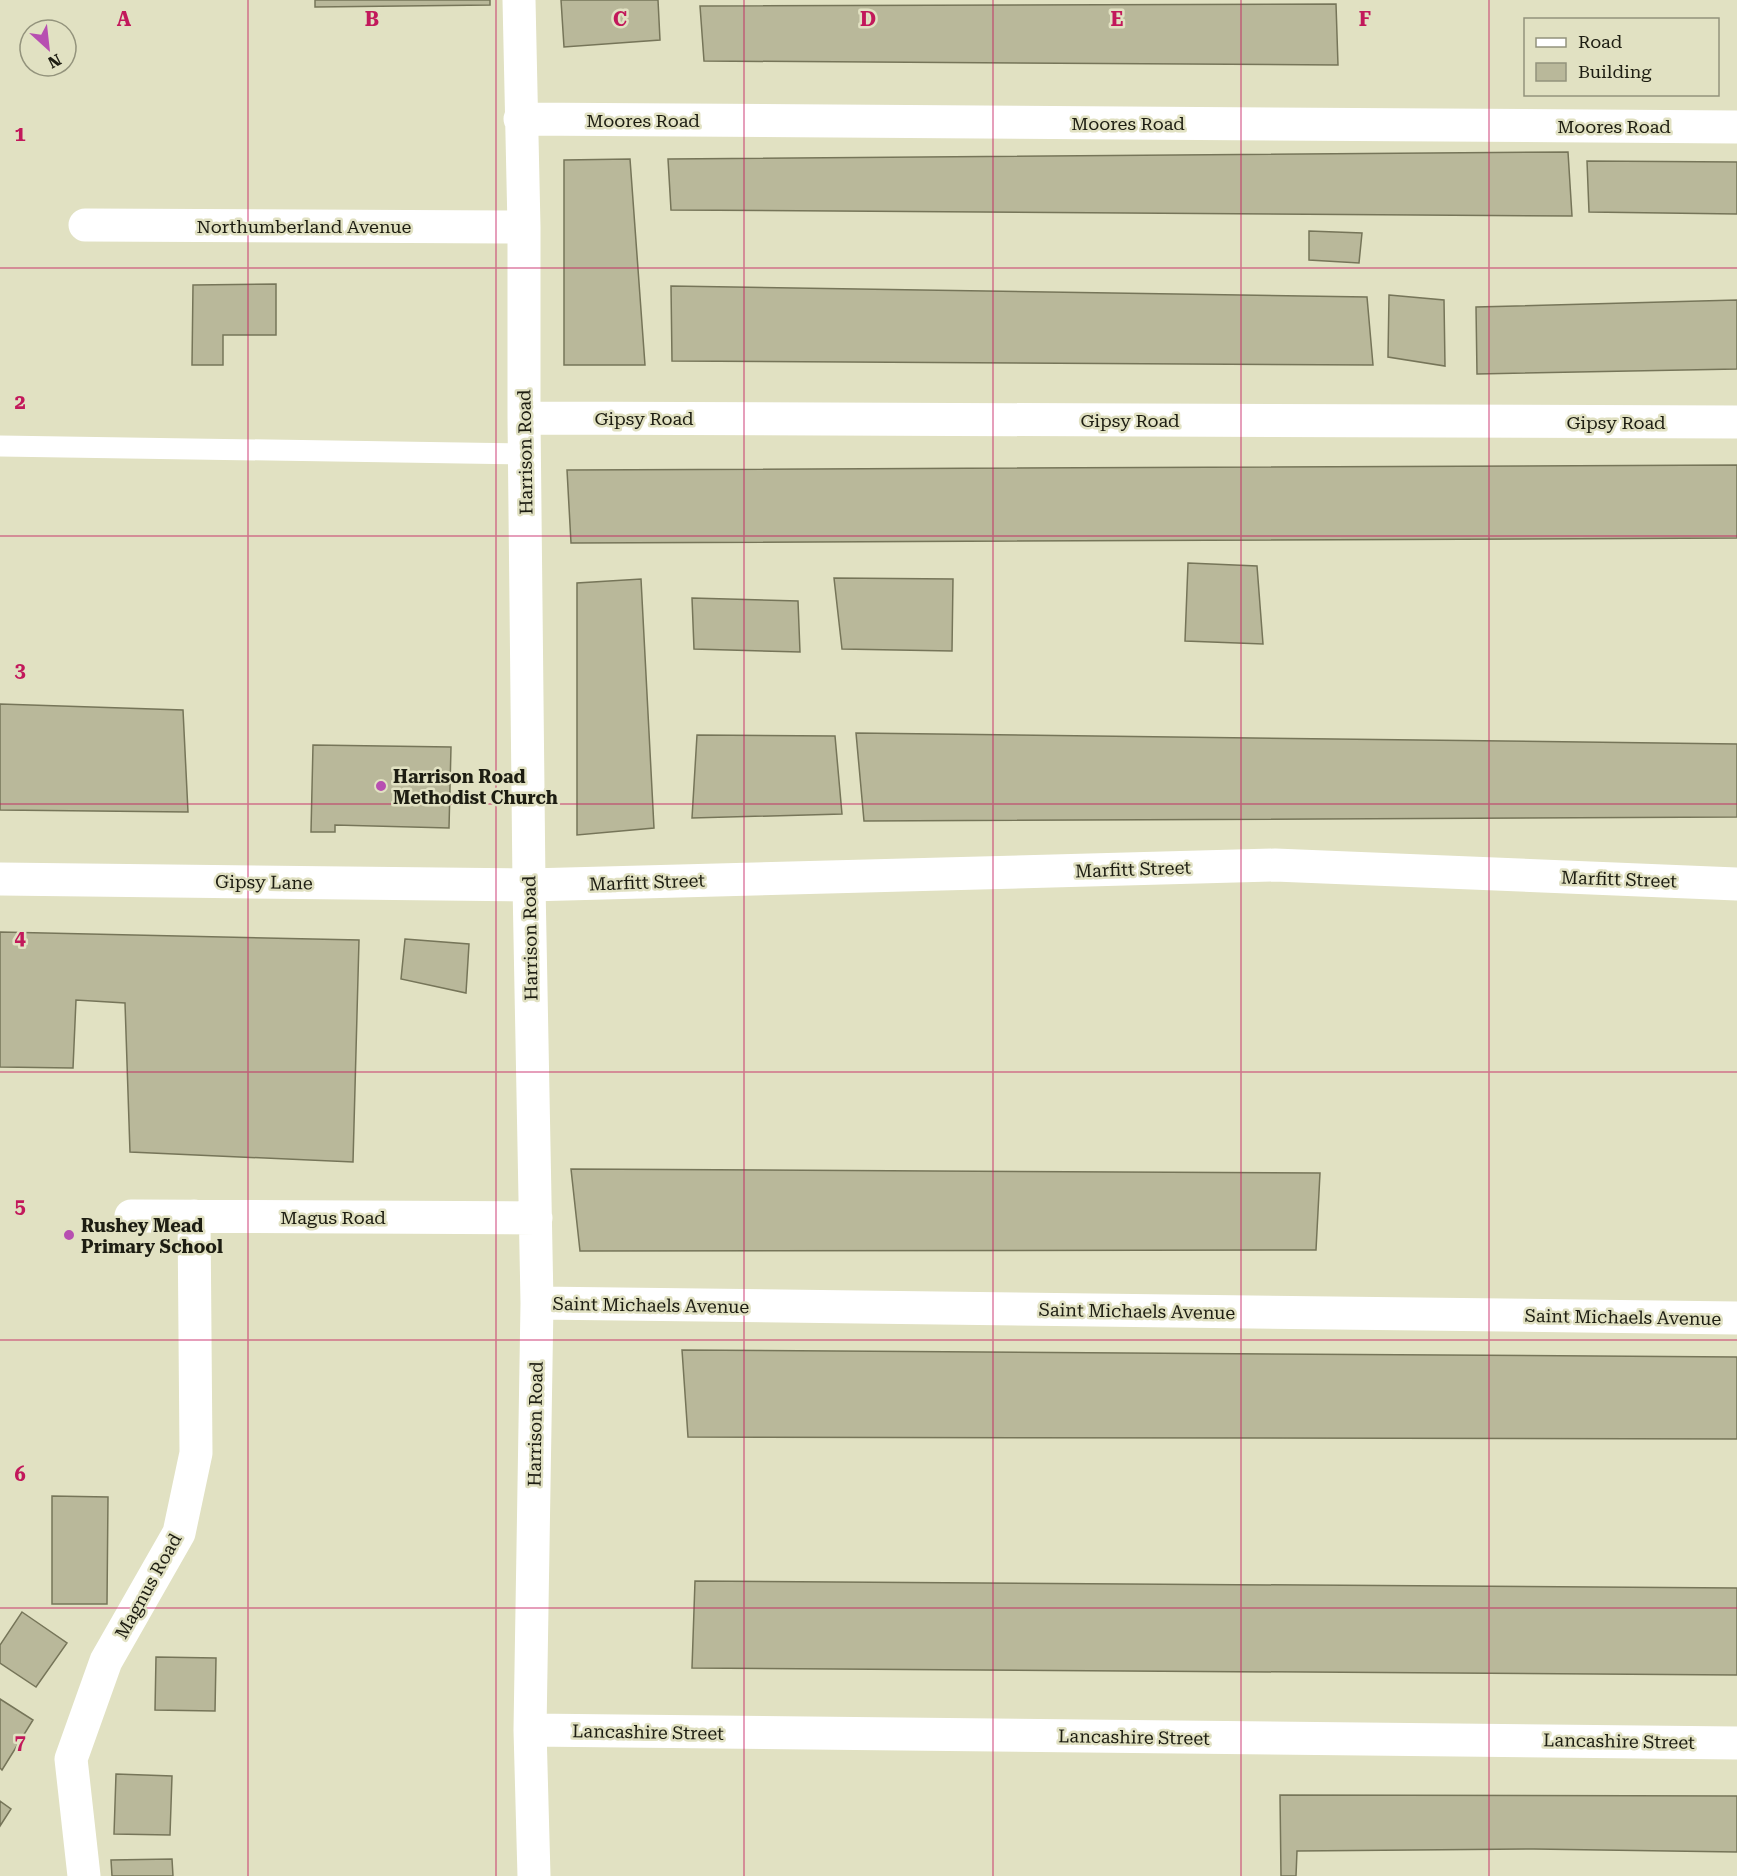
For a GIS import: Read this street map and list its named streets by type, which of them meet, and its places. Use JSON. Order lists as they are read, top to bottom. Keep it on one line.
{"streets":{"street":["Moores Road","Northumberland Avenue","Gipsy Road","Harrison Road","Marfitt Street","Gipsy Lane","Magus Road","Saint Michaels Avenue","Magnus Road","Lancashire Street"]},"crossings":[["Moores Road","Harrison Road"],["Northumberland Avenue","Harrison Road"],["Gipsy Road","Harrison Road"],["Harrison Road","Marfitt Street"],["Harrison Road","Gipsy Lane"],["Harrison Road","Magus Road"],["Harrison Road","Saint Michaels Avenue"],["Harrison Road","Lancashire Street"],["Marfitt Street","Gipsy Lane"],["Magus Road","Magnus Road"]],"places":["Harrison Road Methodist Church","Rushey Mead Primary School"],"legend":["Road","Building"],"north":"bottom right","grid":{"columns":["A","B","C","D","E","F"],"rows":["1","2","3","4","5","6","7"]}}
